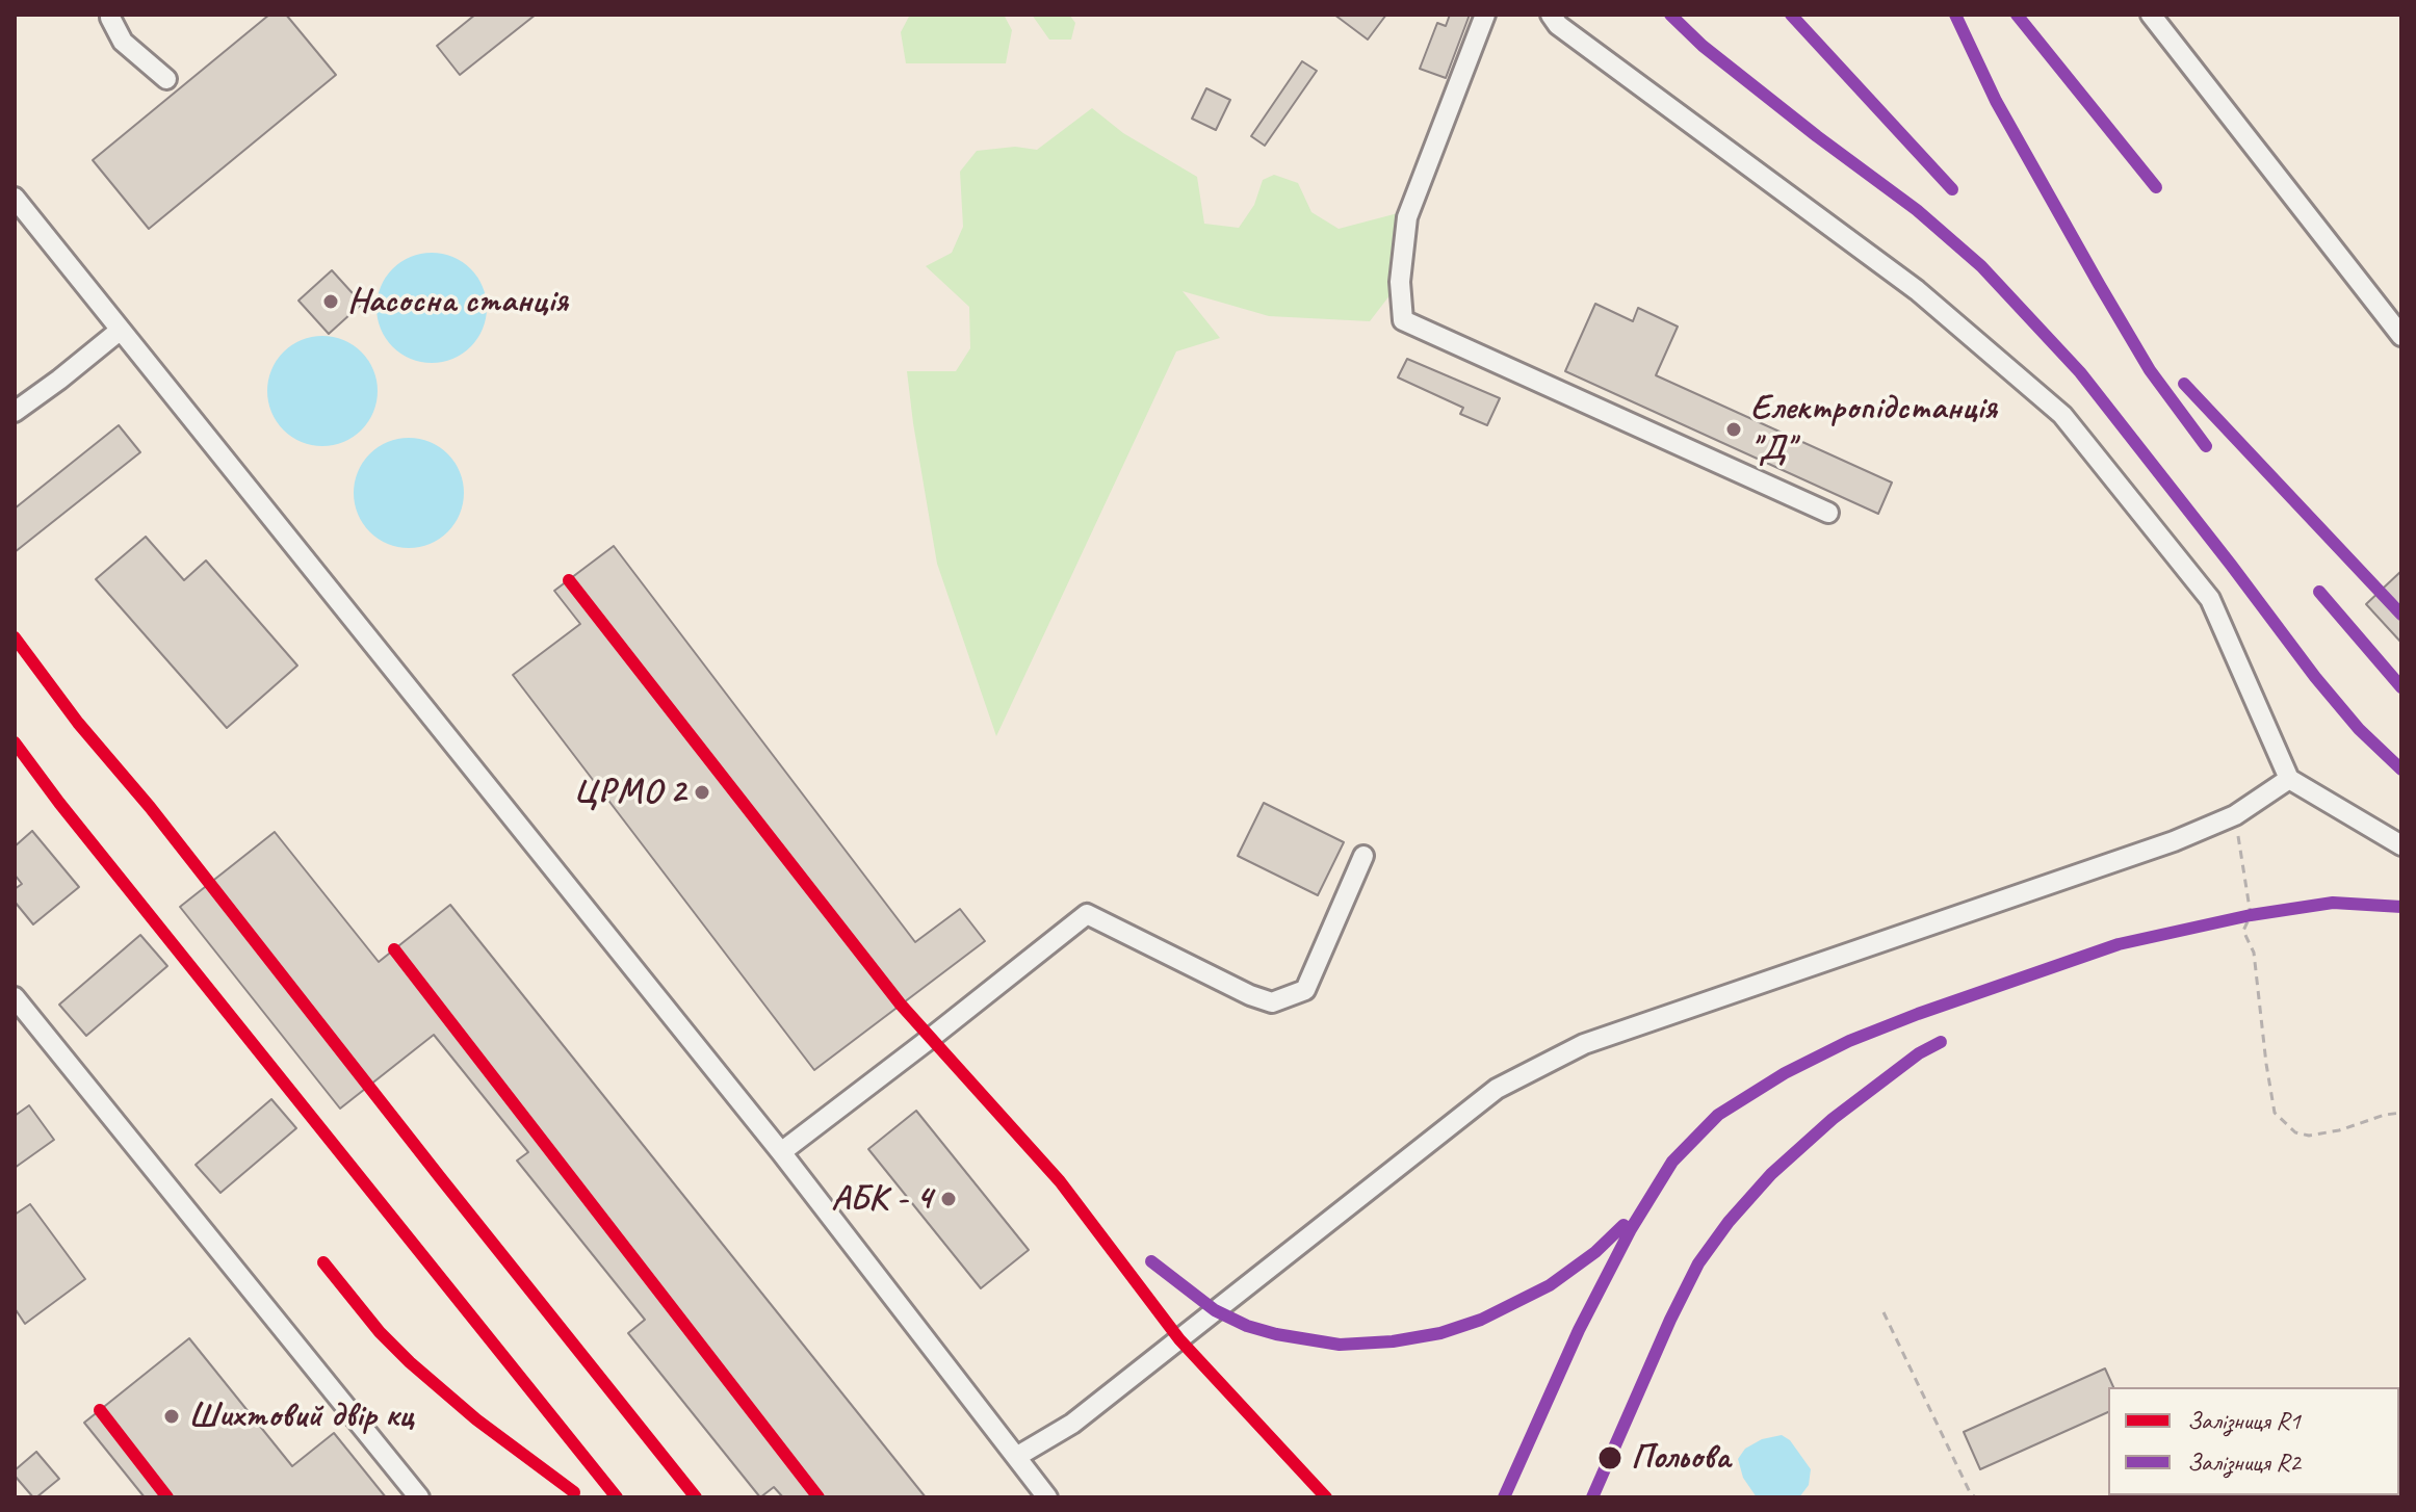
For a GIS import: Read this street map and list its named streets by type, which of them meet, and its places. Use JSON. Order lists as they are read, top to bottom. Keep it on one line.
{"places":["Насосна станція","Електропідстанція \"Д\"","ЦРМО 2","АБК - 4","Шихтовий двір кц","Польова"],"lines":["rail line R2","rail line R1"],"legend":["Залізниця R1","Залізниця R2"]}
